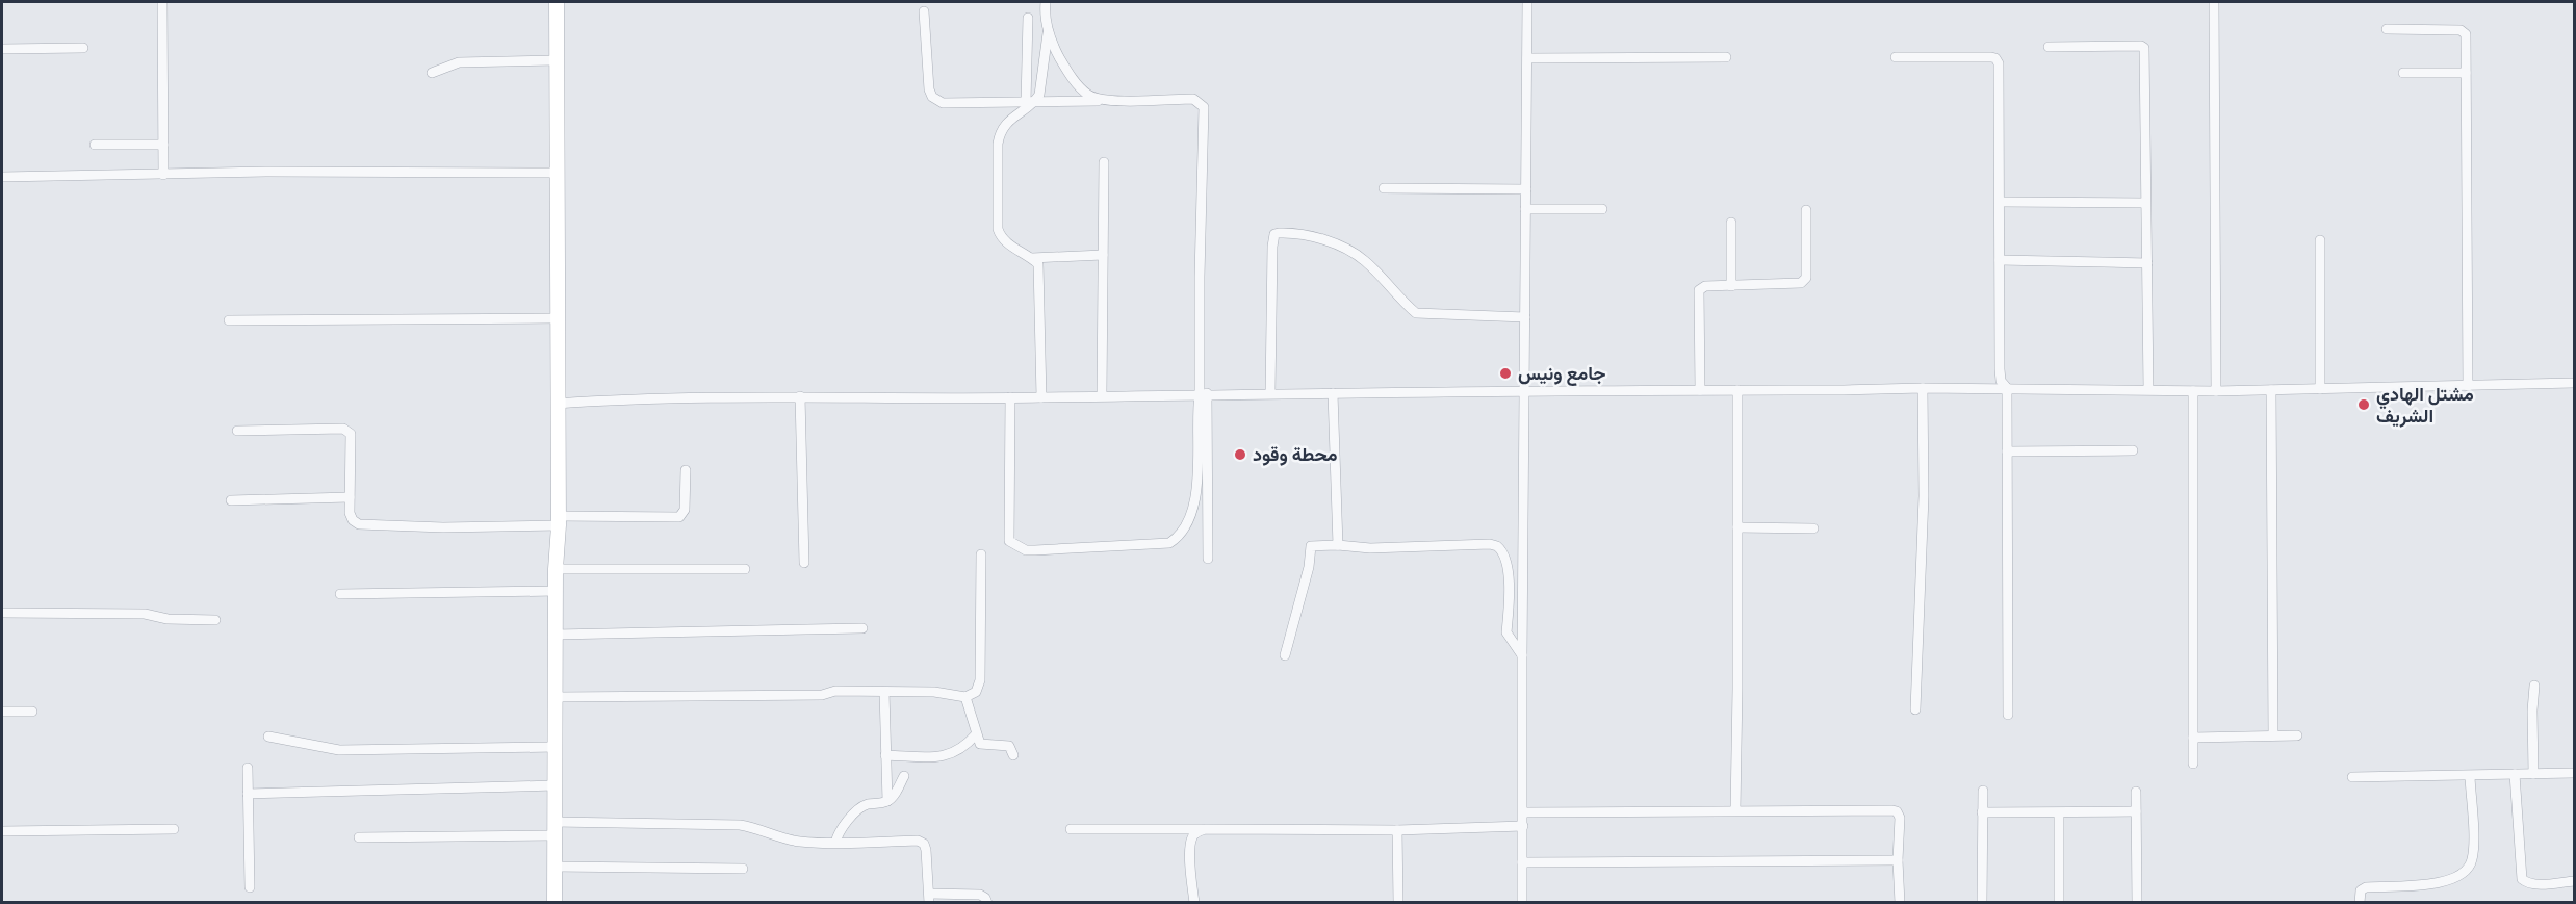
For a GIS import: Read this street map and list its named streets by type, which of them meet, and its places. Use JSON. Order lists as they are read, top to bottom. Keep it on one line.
{"places":["جامع ونيس","مشتل الهادي الشريف","محطة وقود"]}
